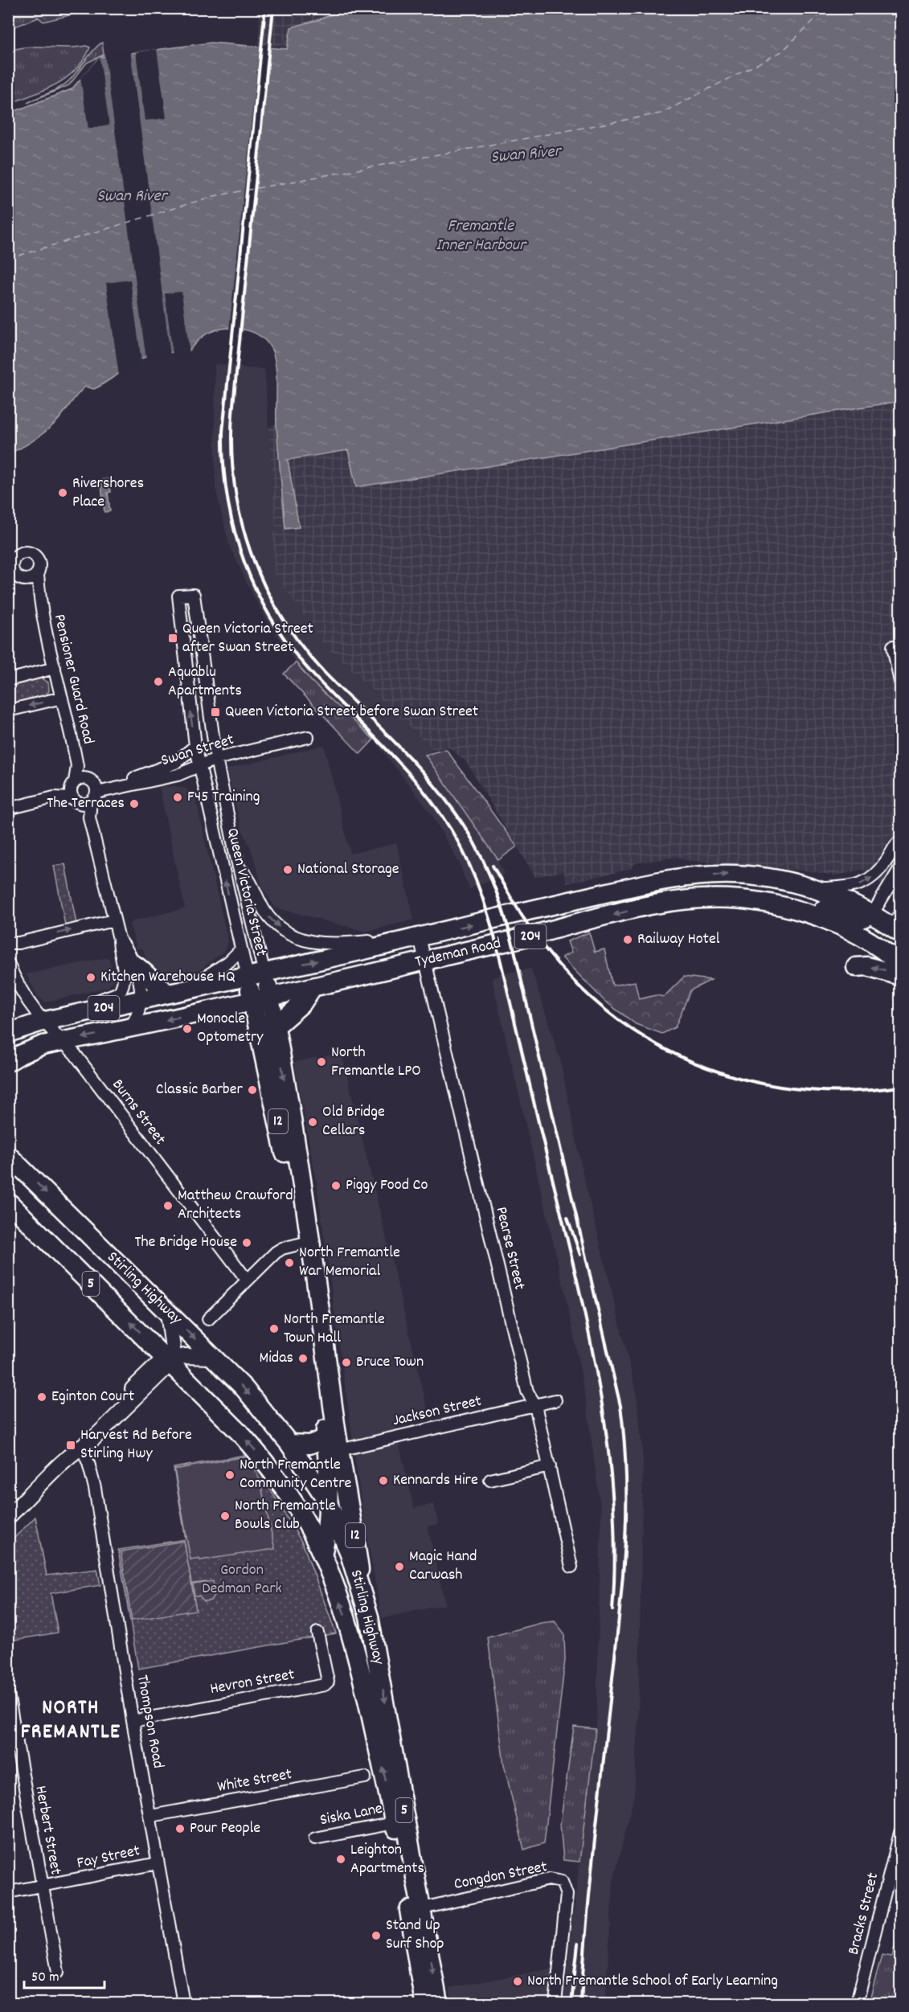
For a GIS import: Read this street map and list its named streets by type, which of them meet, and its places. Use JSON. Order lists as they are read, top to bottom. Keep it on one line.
{"streets":{"main road":["Queen Victoria Street","204","Tydeman Road","12","5","Stirling Highway"],"street":["Pensioner Guard Road","Swan Street","Burns Street","Pearse Street","Jackson Street","Hevron Street","Thompson Road","White Street","Siska Lane","Herbert Street","Fay Street","Congdon Street","Bracks Street"]},"crossings":[["Pensioner Guard Road","Swan Street"],["Pensioner Guard Road","Tydeman Road"],["Swan Street","Queen Victoria Street"],["Queen Victoria Street","Tydeman Road"],["Queen Victoria Street","12"],["Queen Victoria Street","Stirling Highway"],["Queen Victoria Street","Jackson Street"],["Tydeman Road","Burns Street"],["Tydeman Road","Pearse Street"],["12","Stirling Highway"],["Pearse Street","Jackson Street"],["Stirling Highway","Siska Lane"],["Stirling Highway","Congdon Street"],["Hevron Street","Thompson Road"],["Thompson Road","White Street"],["Thompson Road","Fay Street"],["Herbert Street","Fay Street"]],"districts":["NORTH FREMANTLE"],"water":["Swan River","Fremantle Inner Harbour"],"parks":["Gordon Dedman Park"],"places":{"other":["Rivershores Place","Aquablu Apartments","F45 Training","The Terraces","National Storage","Railway Hotel","Kitchen Warehouse HQ","Monocle Optometry","North Fremantle LPO","Classic Barber","Old Bridge Cellars","Piggy Food Co","Matthew Crawford Architects","The Bridge House","North Fremantle War Memorial","North Fremantle Town Hall","Midas","Bruce Town","Eginton Court","North Fremantle Community Centre","Kennards Hire","North Fremantle Bowls Club","Magic Hand Carwash","Pour People","Leighton Apartments","Stand Up Surf Shop","North Fremantle School of Early Learning"],"transit":["Queen Victoria Street after Swan Street","Queen Victoria Street before Swan Street","Harvest Rd Before Stirling Hwy"]},"scale_bar":"50 m"}
